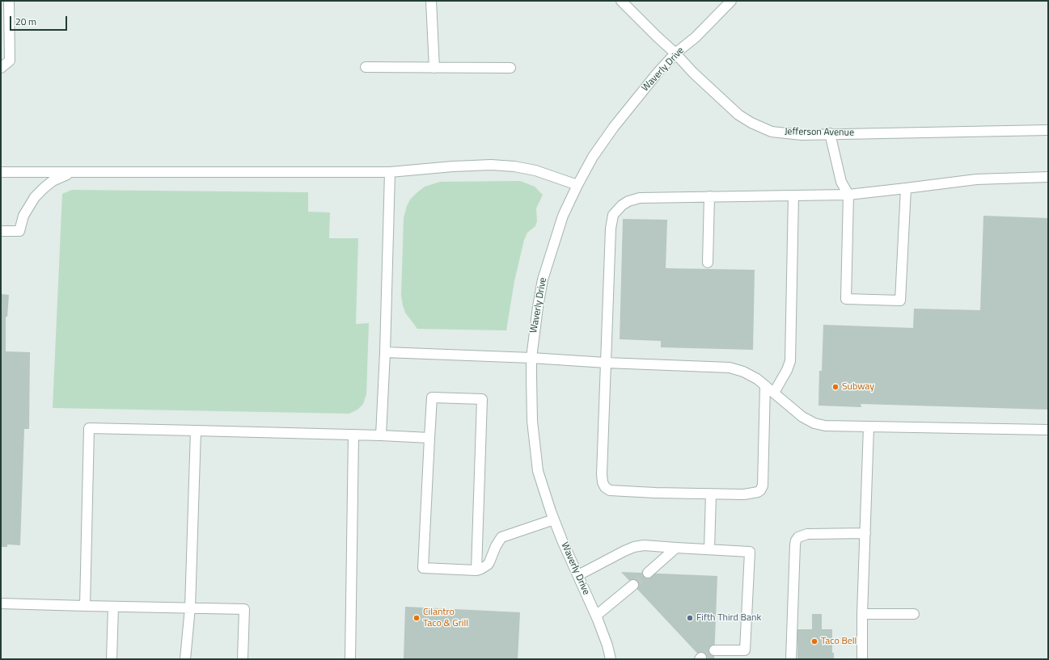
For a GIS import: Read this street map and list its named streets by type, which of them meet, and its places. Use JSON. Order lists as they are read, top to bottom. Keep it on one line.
{"streets":{"street":["Waverly Drive","Jefferson Avenue"]},"crossings":[["Waverly Drive","Jefferson Avenue"]],"places":["Subway","Cilantro Taco & Grill","Fifth Third Bank","Taco Bell"],"scale_bar":"20 m"}
